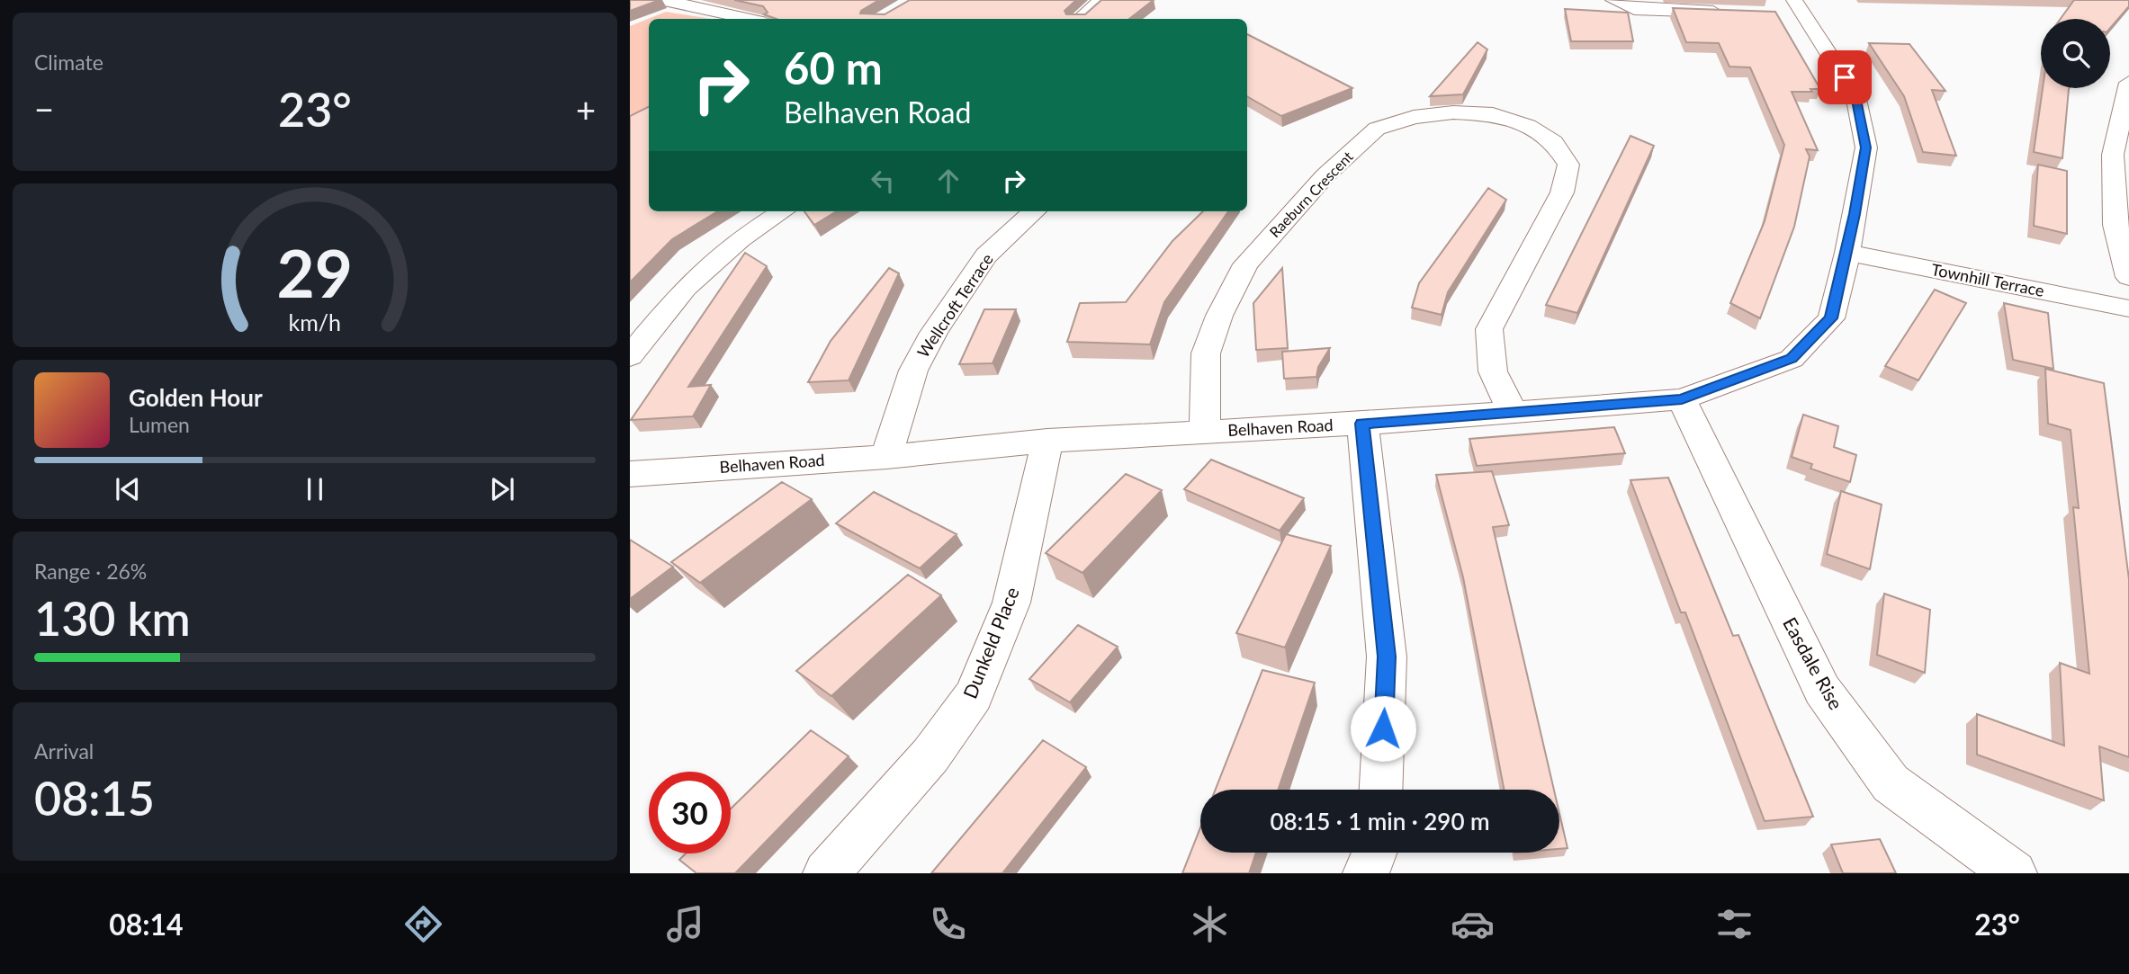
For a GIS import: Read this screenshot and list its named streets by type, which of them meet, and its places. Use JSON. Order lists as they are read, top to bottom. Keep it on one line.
{"streets":{"street":["Raeburn Crescent","Townhill Terrace","Wellcroft Terrace","Belhaven Road","Dunkeld Place","Easdale Rise"]},"crossings":[["Raeburn Crescent","Belhaven Road"],["Townhill Terrace","Belhaven Road"],["Wellcroft Terrace","Belhaven Road"],["Belhaven Road","Dunkeld Place"],["Belhaven Road","Easdale Rise"]],"page":{"tile":["Climate",["Range · 26%","130 km"],["Arrival","08:15"]],"turn":["60 m","Belhaven Road"],"heat":["−","23°","+"],"song":["Golden Hour","Lumen"],"limit":"30","trip":"08:15 · 1 min · 290 m","tabs":["08:14","23°"],"gauge":["29","km/h"]}}
